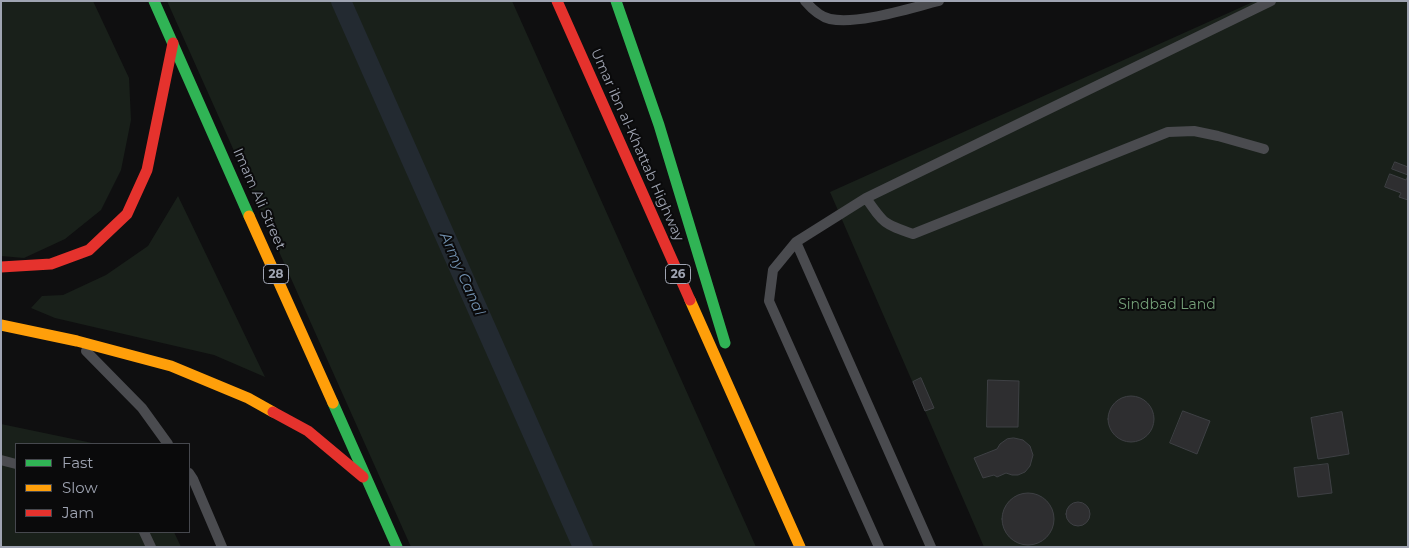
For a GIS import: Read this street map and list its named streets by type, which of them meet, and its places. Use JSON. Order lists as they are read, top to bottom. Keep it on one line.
{"streets":{"highway":["Umar ibn al-Khattab Highway","Imam Ali Street","28","26"]},"water":["Army Canal"],"parks":["Sindbad Land"],"legend":["Fast","Slow","Jam"]}
